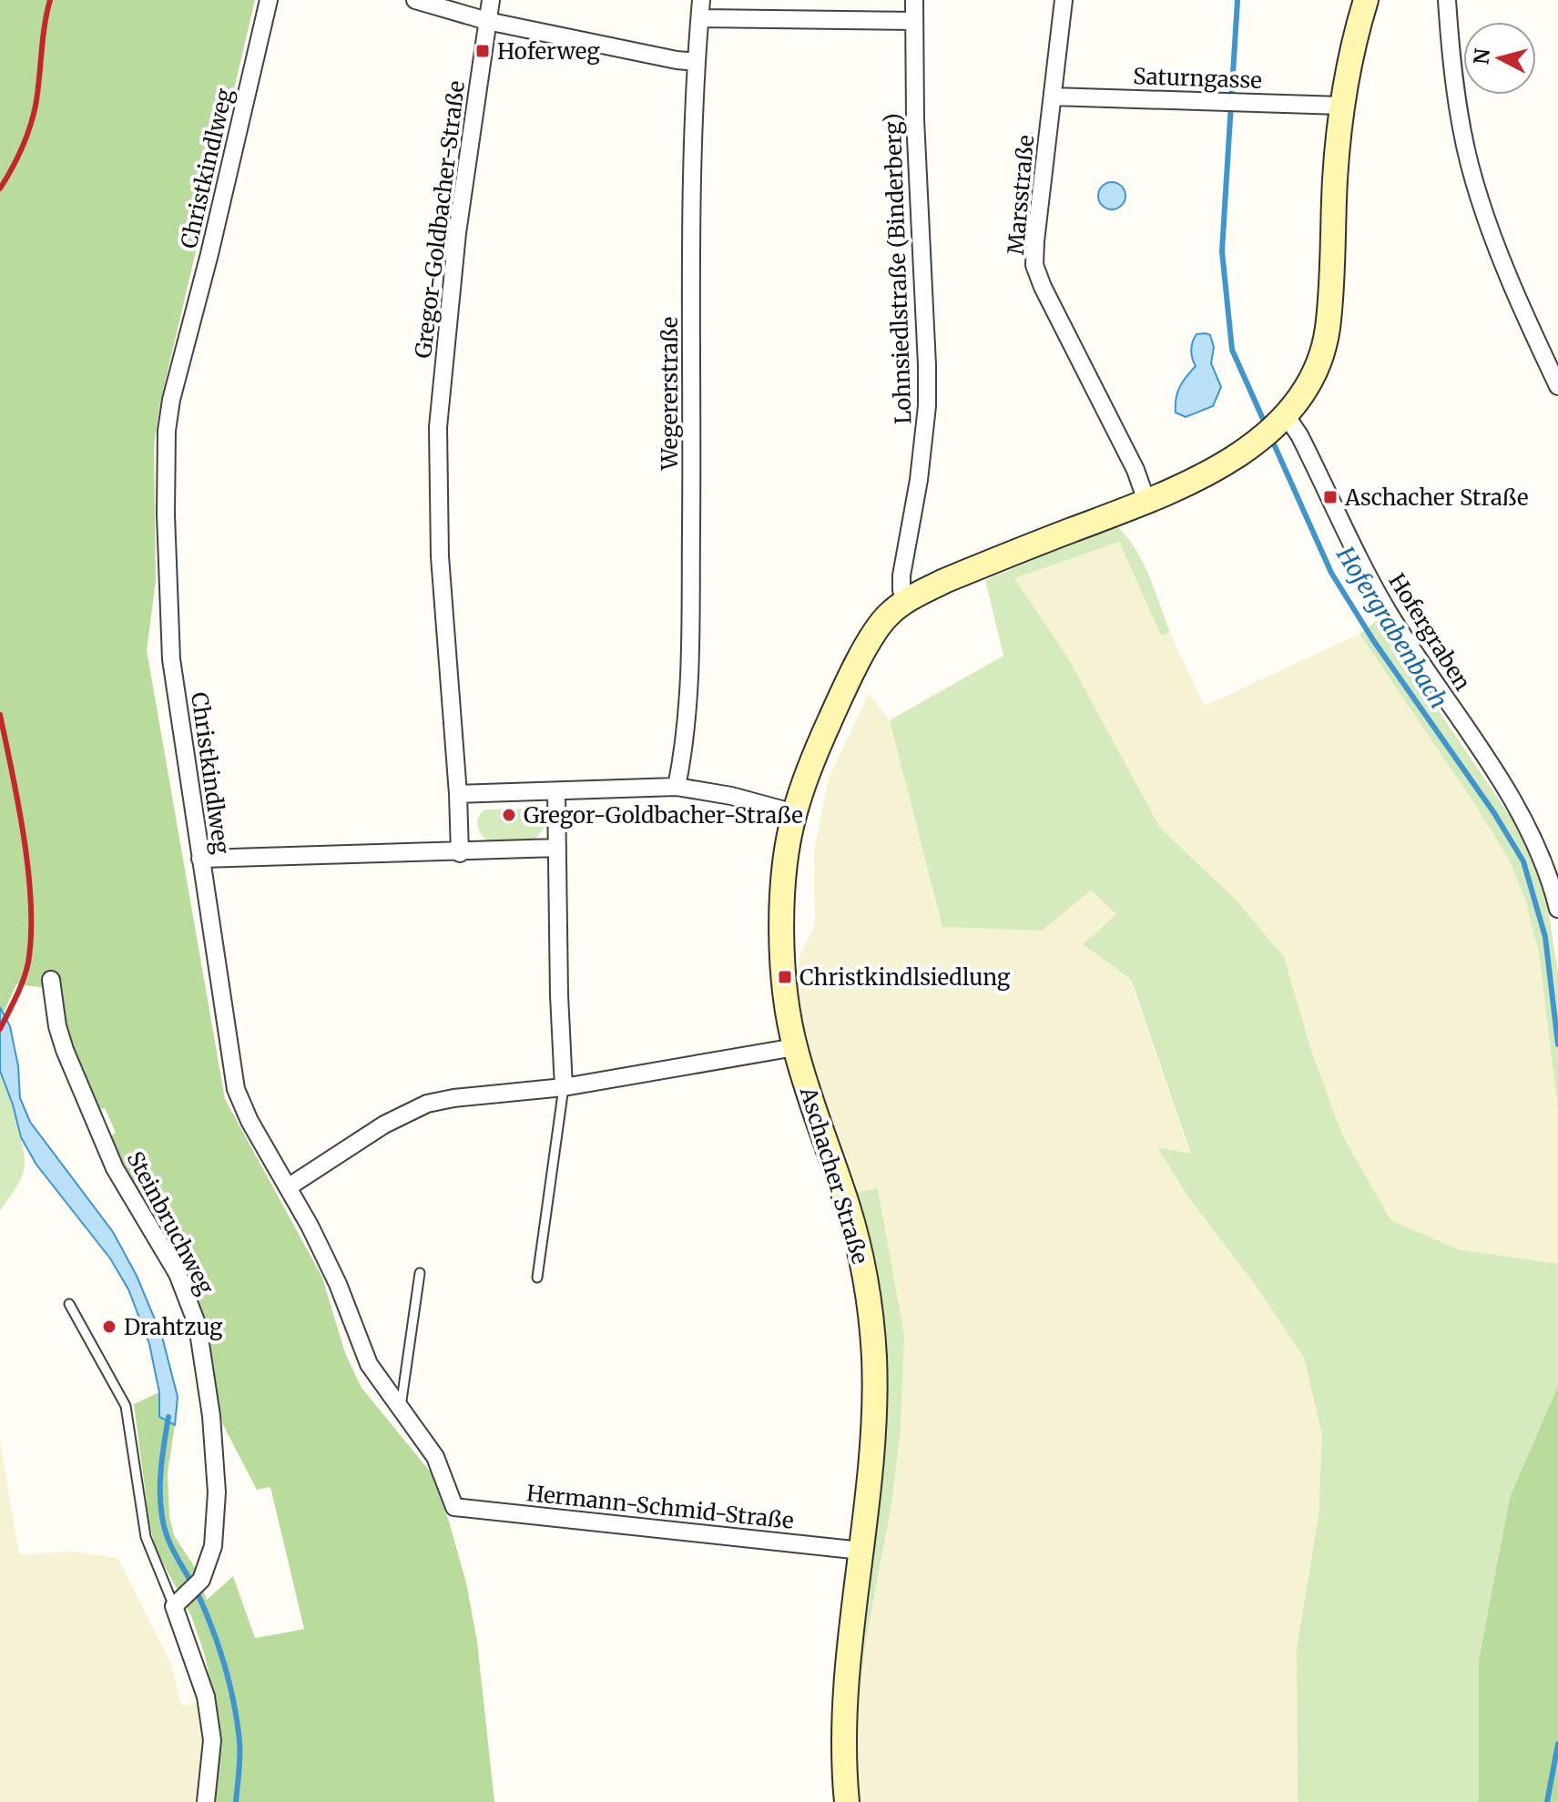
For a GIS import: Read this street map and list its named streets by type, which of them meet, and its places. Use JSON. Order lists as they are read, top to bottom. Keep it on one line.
{"streets":{"street":["Saturngasse","Christkindlweg","Marsstraße","Gregor-Goldbacher-Straße","Lohnsiedlstraße (Binderberg)","Wegererstraße","Hofergraben","Aschacher Straße","Steinbruchweg","Hermann-Schmid-Straße"]},"crossings":[["Saturngasse","Marsstraße"],["Christkindlweg","Hermann-Schmid-Straße"],["Lohnsiedlstraße (Binderberg)","Aschacher Straße"],["Aschacher Straße","Hermann-Schmid-Straße"]],"water":["Hofergrabenbach"],"places":{"transit":["Hoferweg","Aschacher Straße","Christkindlsiedlung"],"other":["Gregor-Goldbacher-Straße","Drahtzug"]},"north":"left"}
